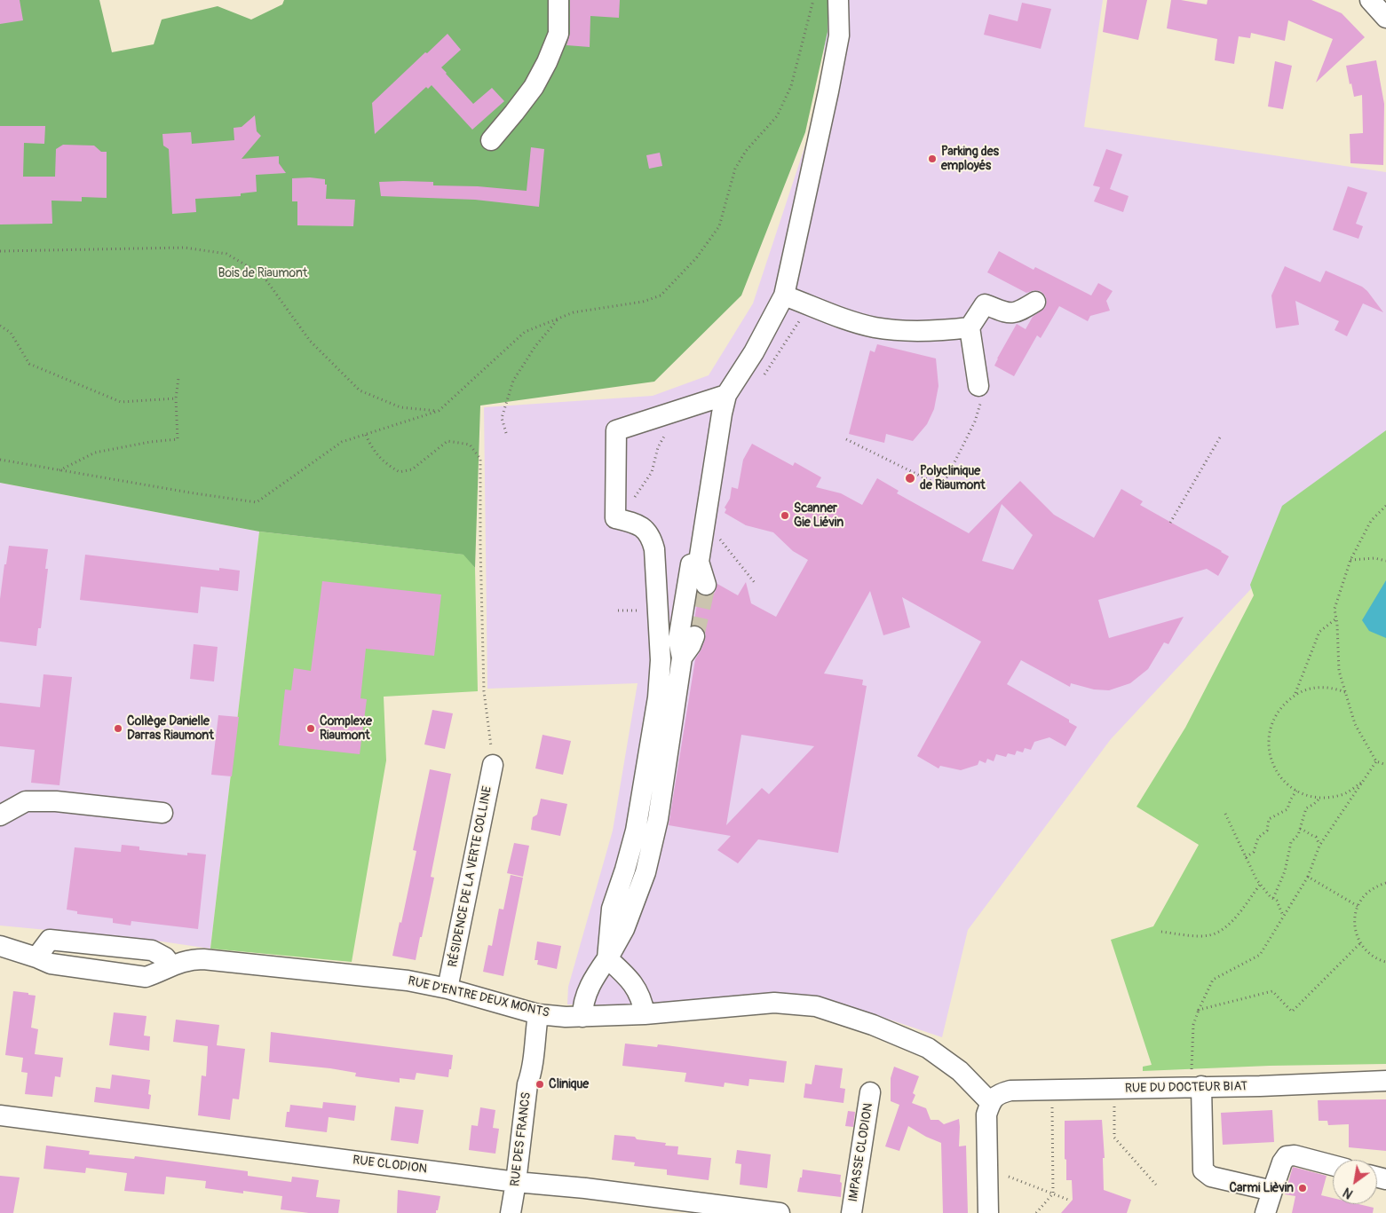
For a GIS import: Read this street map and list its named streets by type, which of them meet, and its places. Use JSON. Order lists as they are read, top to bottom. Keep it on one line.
{"streets":{"street":["RÉSIDENCE DE LA VERTE COLLINE","RUE D'ENTRE DEUX MONTS","RUE DU DOCTEUR BIAT","RUE DES FRANCS","IMPASSE CLODION","RUE CLODION"]},"crossings":[["RÉSIDENCE DE LA VERTE COLLINE","RUE D'ENTRE DEUX MONTS"],["RUE D'ENTRE DEUX MONTS","RUE DU DOCTEUR BIAT"],["RUE D'ENTRE DEUX MONTS","RUE DES FRANCS"],["RUE DES FRANCS","RUE CLODION"]],"parks":["Bois de Riaumont"],"places":["Parking des employés","Polyclinique de Riaumont","Scanner Gie Liévin","Collège Danielle Darras Riaumont","Complexe Riaumont","Clinique","Carmi Lièvin"],"north":"bottom left"}
